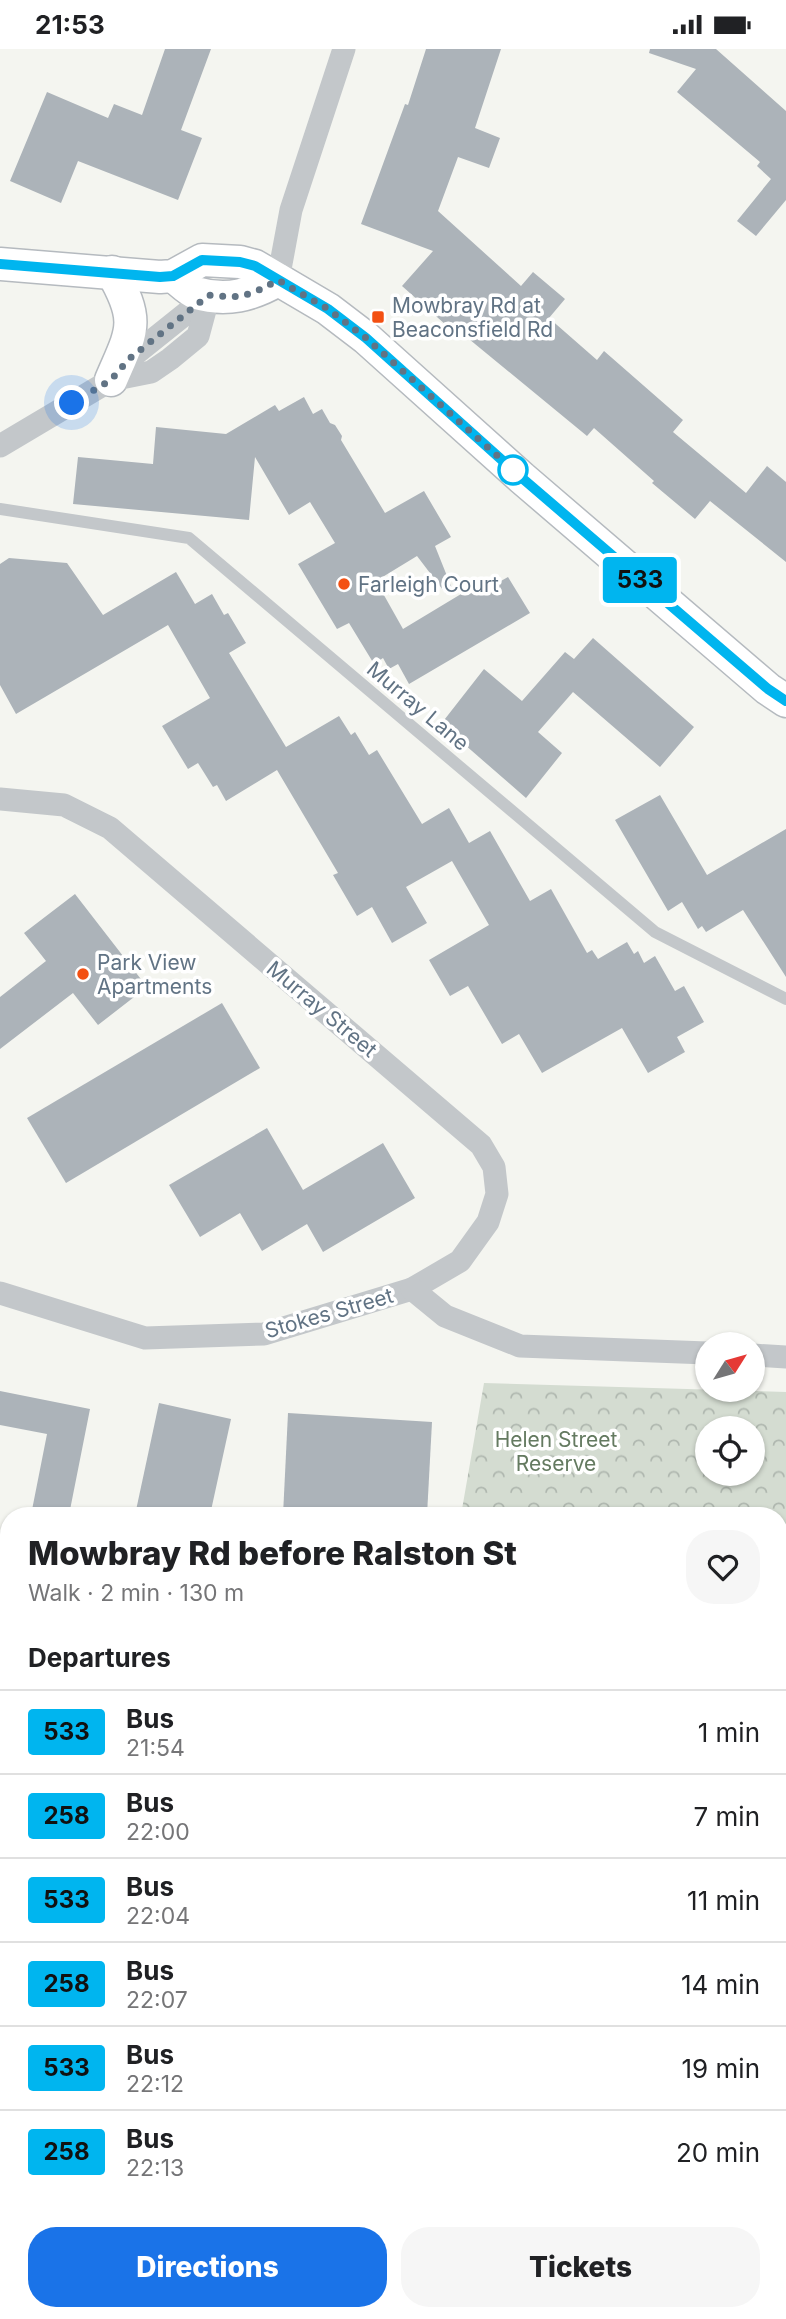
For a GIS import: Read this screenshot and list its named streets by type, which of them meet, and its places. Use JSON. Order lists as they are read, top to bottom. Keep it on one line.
{"streets":{"street":["Murray Street","Stokes Street"],"lane":["Murray Lane"]},"crossings":[["Murray Street","Stokes Street"]],"parks":["Helen Street Reserve"],"places":{"transit":["Mowbray Rd at Beaconsfield Rd"],"other":["Farleigh Court","Park View Apartments"]},"lines":["bus line 533"],"north":"top right","page":{"status":"21:53","on_map":"533","heading":[["Mowbray Rd before Ralston St","Walk · 2 min · 130 m"],"Departures"],"list":[{"mark":"533","name":"Bus","note":"21:54","value":"1 min"},{"mark":"258","name":"Bus","note":"22:00","value":"7 min"},{"mark":"533","name":"Bus","note":"22:04","value":"11 min"},{"mark":"258","name":"Bus","note":"22:07","value":"14 min"},{"mark":"533","name":"Bus","note":"22:12","value":"19 min"},{"mark":"258","name":"Bus","note":"22:13","value":"20 min"}],"buttons":["Directions","Tickets"]}}
